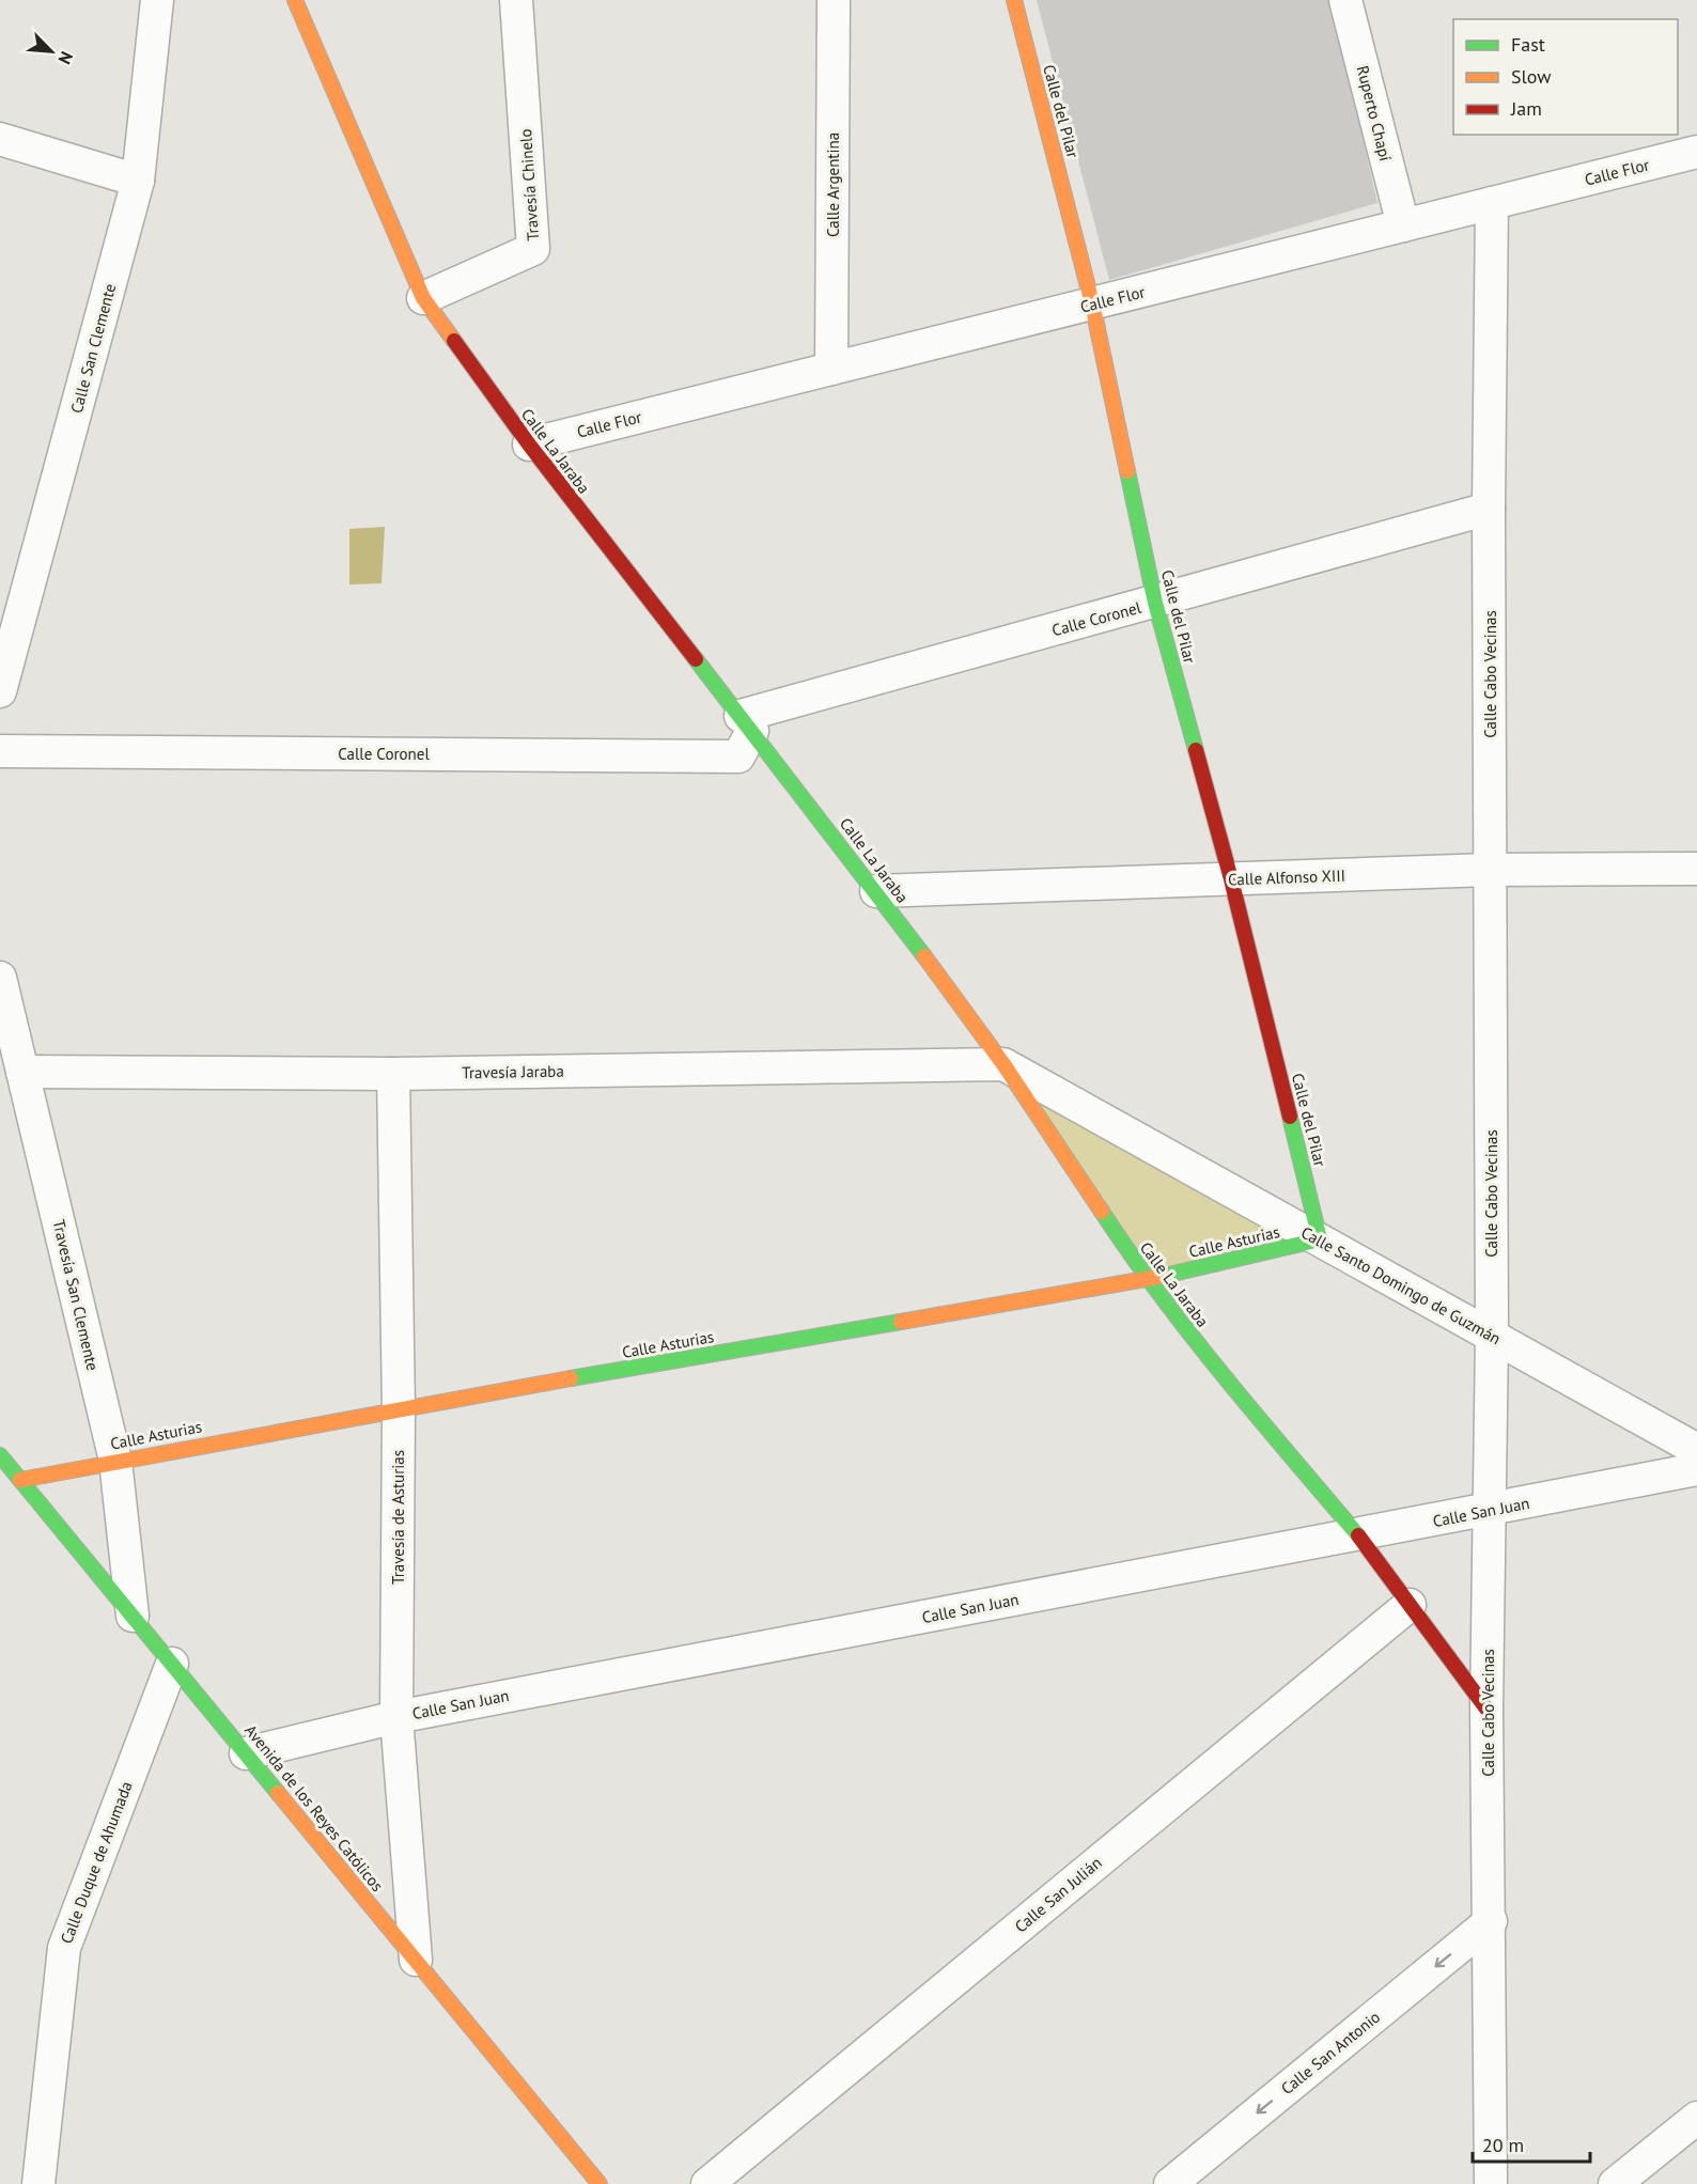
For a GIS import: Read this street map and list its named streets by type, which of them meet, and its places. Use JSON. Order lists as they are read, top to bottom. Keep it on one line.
{"streets":{"street":["Calle del Pilar","Ruperto Chapí","Calle Flor","Travesía Chinelo","Calle Argentina","Calle San Clemente","Calle La Jaraba","Calle Coronel","Calle Cabo Vecinas","Calle Alfonso XIII","Travesía Jaraba","Calle Asturias","Calle Santo Domingo de Guzmán","Travesía San Clemente","Calle San Juan","Travesía de Asturias","Avenida de los Reyes Católicos","Calle Duque de Ahumada","Calle San Julián","Calle San Antonio"]},"crossings":[["Calle del Pilar","Calle Flor"],["Calle del Pilar","Calle Coronel"],["Calle del Pilar","Calle Alfonso XIII"],["Calle del Pilar","Calle Asturias"],["Calle del Pilar","Calle Santo Domingo de Guzmán"],["Ruperto Chapí","Calle Flor"],["Calle Flor","Calle Argentina"],["Calle Flor","Calle La Jaraba"],["Calle Flor","Calle Cabo Vecinas"],["Travesía Chinelo","Calle La Jaraba"],["Calle La Jaraba","Calle Coronel"],["Calle La Jaraba","Calle Cabo Vecinas"],["Calle La Jaraba","Calle Alfonso XIII"],["Calle La Jaraba","Travesía Jaraba"],["Calle La Jaraba","Calle Asturias"],["Calle La Jaraba","Calle Santo Domingo de Guzmán"],["Calle La Jaraba","Calle San Juan"],["Calle La Jaraba","Calle San Julián"],["Calle Coronel","Calle Cabo Vecinas"],["Calle Cabo Vecinas","Calle Alfonso XIII"],["Calle Cabo Vecinas","Calle Santo Domingo de Guzmán"],["Calle Cabo Vecinas","Calle San Juan"],["Calle Cabo Vecinas","Calle San Antonio"],["Travesía Jaraba","Calle Santo Domingo de Guzmán"],["Travesía Jaraba","Travesía San Clemente"],["Travesía Jaraba","Travesía de Asturias"],["Calle Asturias","Calle Santo Domingo de Guzmán"],["Calle Asturias","Travesía San Clemente"],["Calle Asturias","Travesía de Asturias"],["Calle Asturias","Avenida de los Reyes Católicos"],["Travesía San Clemente","Avenida de los Reyes Católicos"],["Calle San Juan","Travesía de Asturias"],["Calle San Juan","Avenida de los Reyes Católicos"],["Travesía de Asturias","Avenida de los Reyes Católicos"],["Avenida de los Reyes Católicos","Calle Duque de Ahumada"]],"one_way":["Calle San Antonio"],"legend":["Fast","Slow","Jam"],"scale_bar":"20 m","north":"bottom right"}
